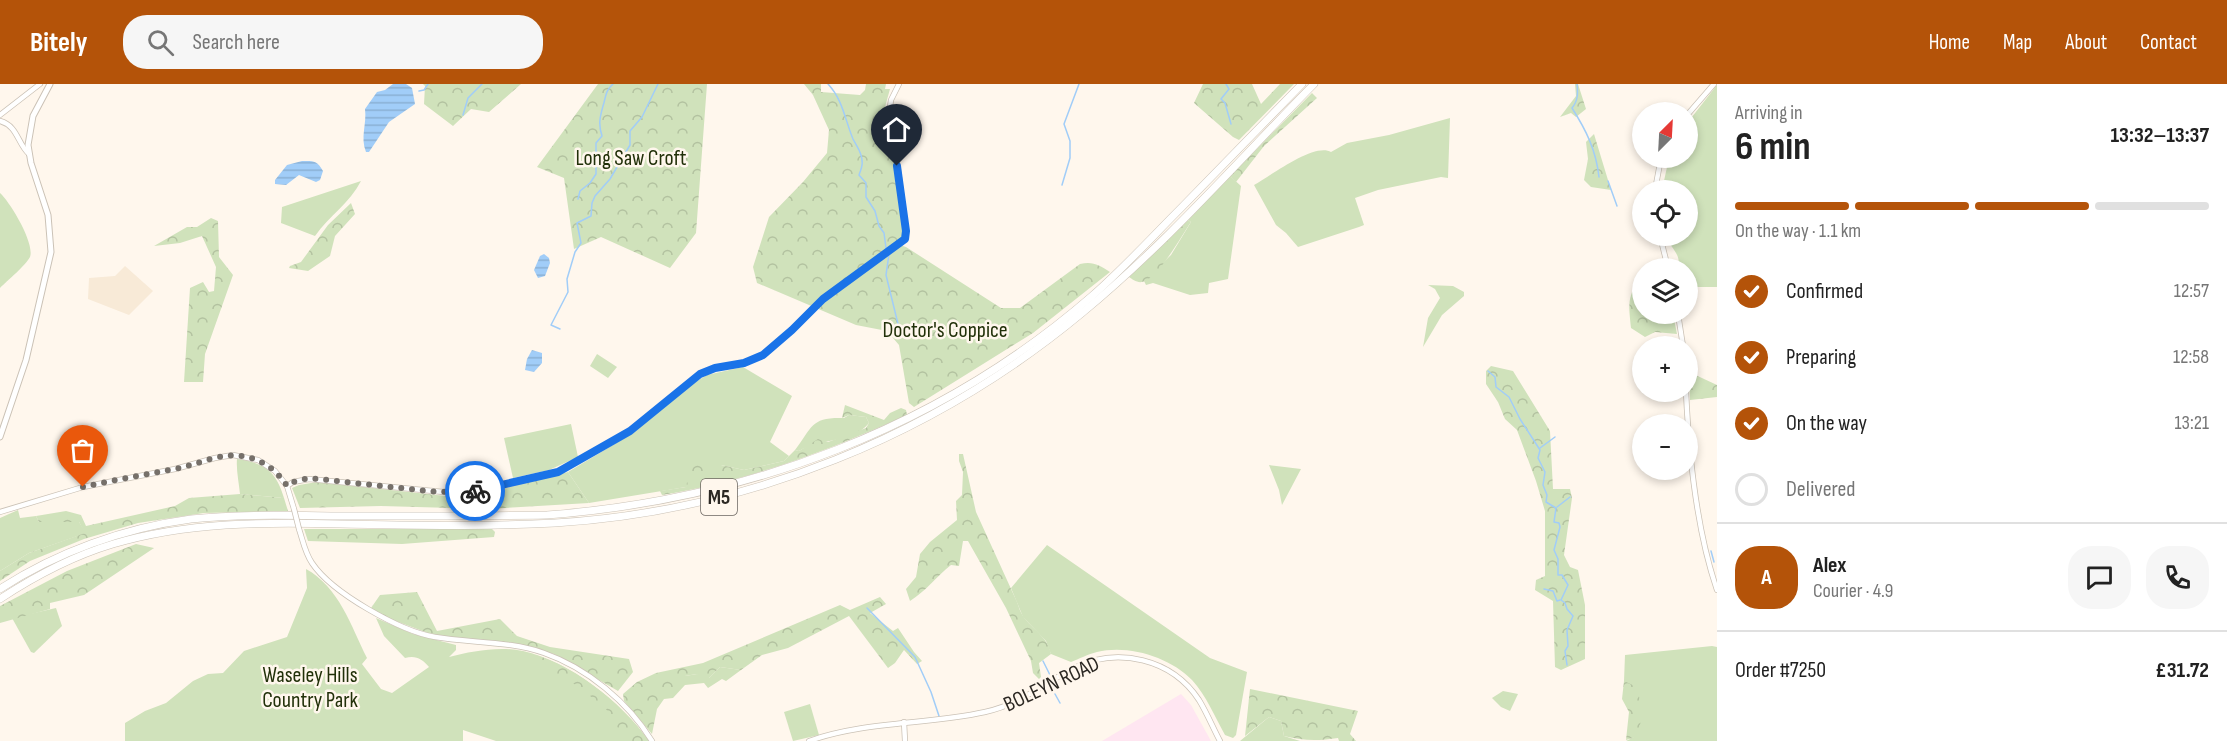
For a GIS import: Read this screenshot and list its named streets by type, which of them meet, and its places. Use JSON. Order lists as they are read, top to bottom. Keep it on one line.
{"streets":{"highway":["M5"],"street":["BOLEYN ROAD"]},"parks":["Long Saw Croft","Doctor's Coppice","Waseley Hills Country Park"],"north":"top right","page":{"header":"Bitely","search":"Search here","nav":["Home","Map","About","Contact"],"heading":["6 min","Arriving in","13:32–13:37"],"panel":["Alex","Courier · 4.9","Order #7250","£31.72"],"map_buttons":["+","−"],"bar":"On the way · 1.1 km","list":[["Confirmed","12:57"],["Preparing","12:58"],["On the way","13:21"],"Delivered"],"round":"A"}}
